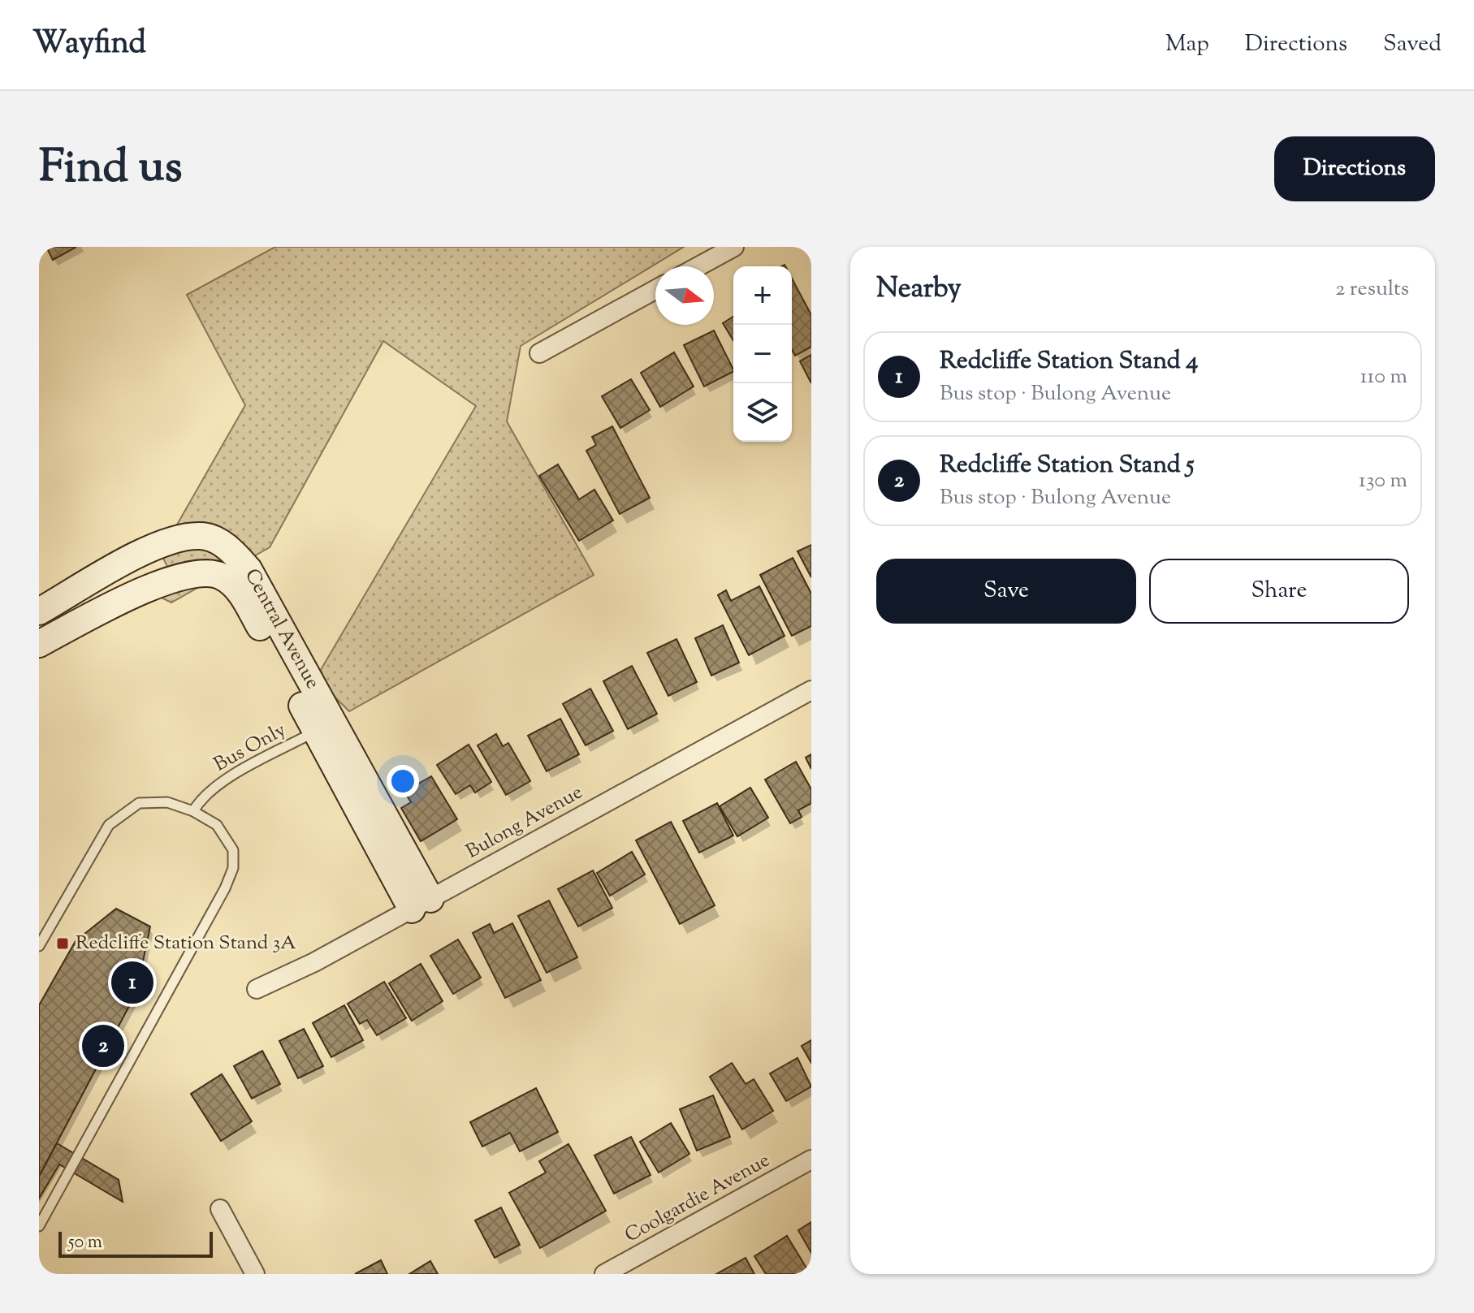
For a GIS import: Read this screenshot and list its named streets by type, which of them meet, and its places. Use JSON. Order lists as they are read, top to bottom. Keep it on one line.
{"streets":{"street":["Central Avenue","Bulong Avenue","Coolgardie Avenue"],"lane":["Bus Only"]},"crossings":[["Central Avenue","Bus Only"],["Central Avenue","Bulong Avenue"]],"places":{"transit":["Redcliffe Station Stand 3A"]},"scale_bar":"50 m","north":"right","page":{"header":"Wayfind","nav":["Map","Directions","Saved"],"title":"Find us","buttons":["Directions",["Save","Share"]],"heading":["Nearby","2 results"],"map_buttons":["+","−"],"list":[{"mark":"1","name":"Redcliffe Station Stand 4","note":"Bus stop · Bulong Avenue","value":"110 m"},{"mark":"2","name":"Redcliffe Station Stand 5","note":"Bus stop · Bulong Avenue","value":"130 m"}],"pins":["1","2"],"scale":"50 m"}}
